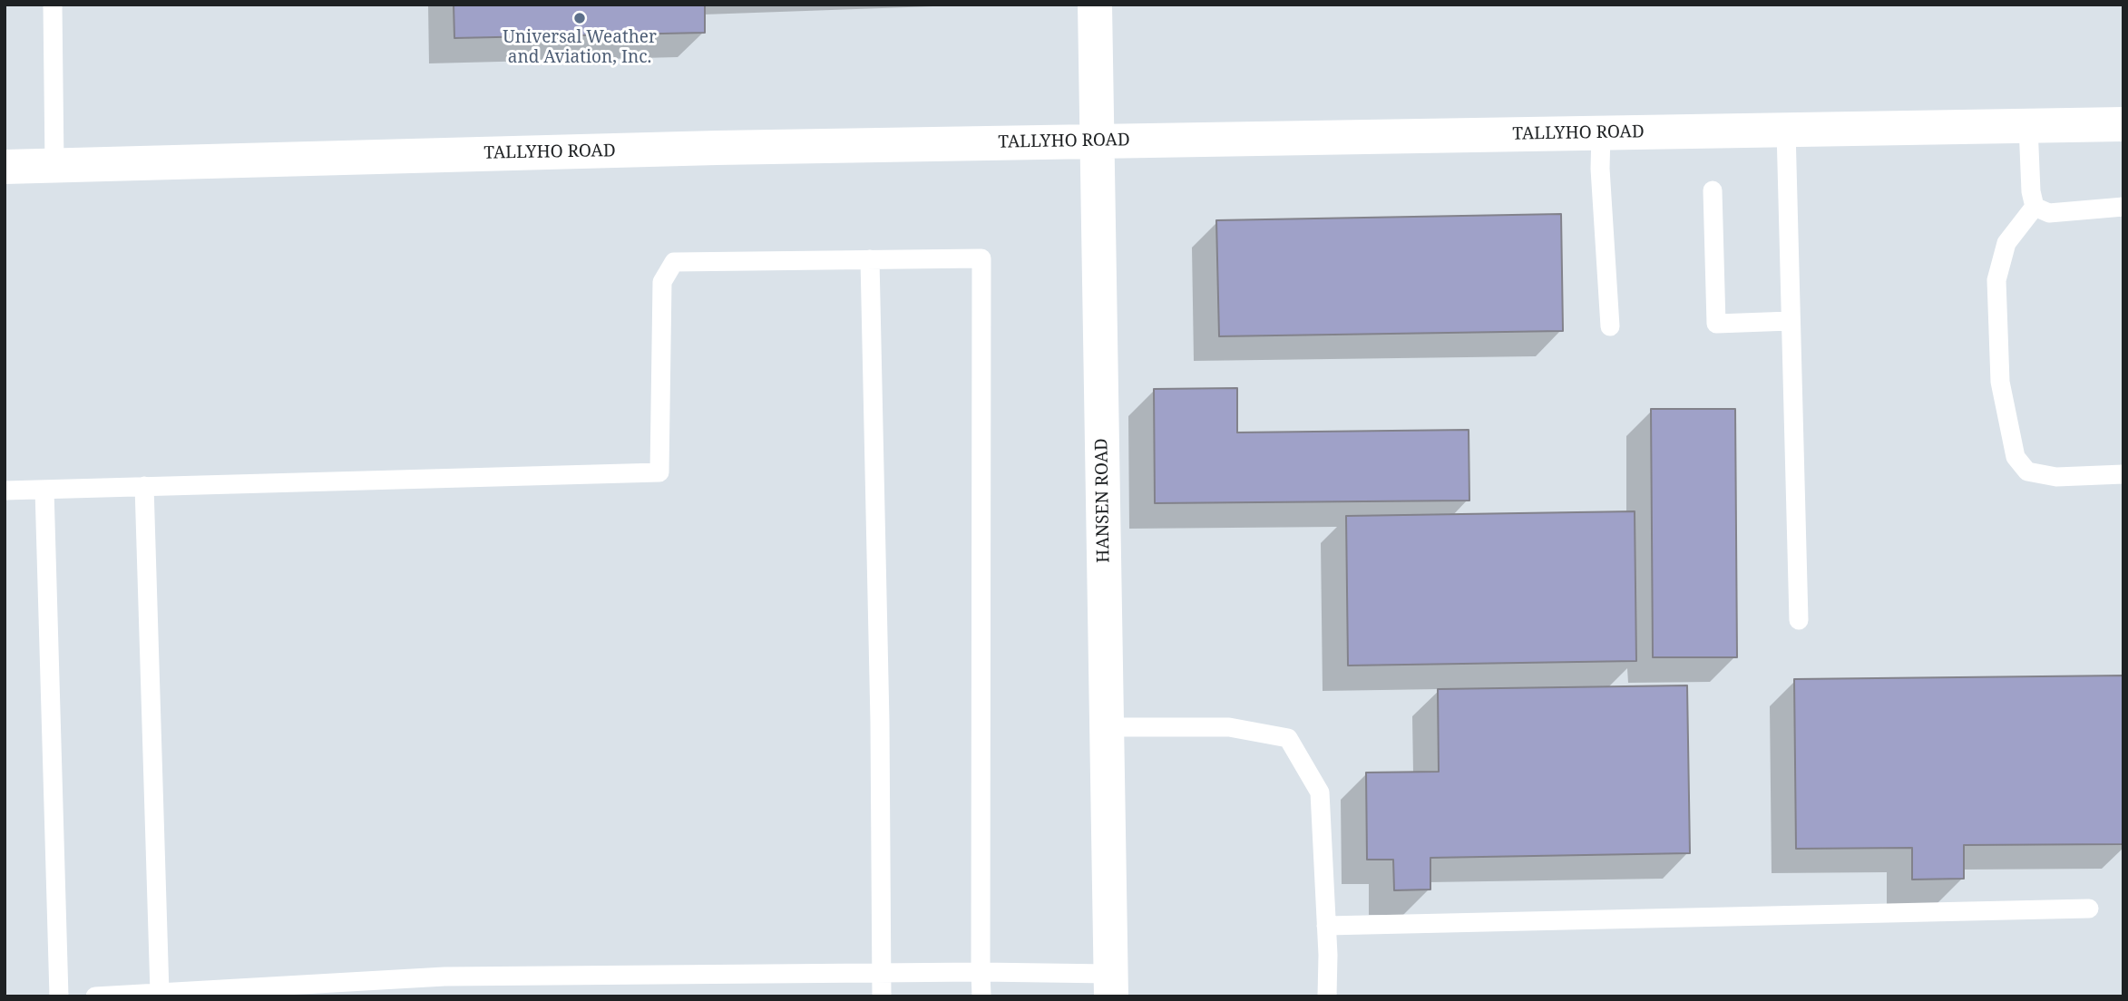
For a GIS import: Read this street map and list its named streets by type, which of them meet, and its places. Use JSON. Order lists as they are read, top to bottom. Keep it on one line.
{"streets":{"street":["TALLYHO ROAD","HANSEN ROAD"]},"crossings":[["TALLYHO ROAD","HANSEN ROAD"]],"places":["Universal Weather and Aviation, Inc."]}
